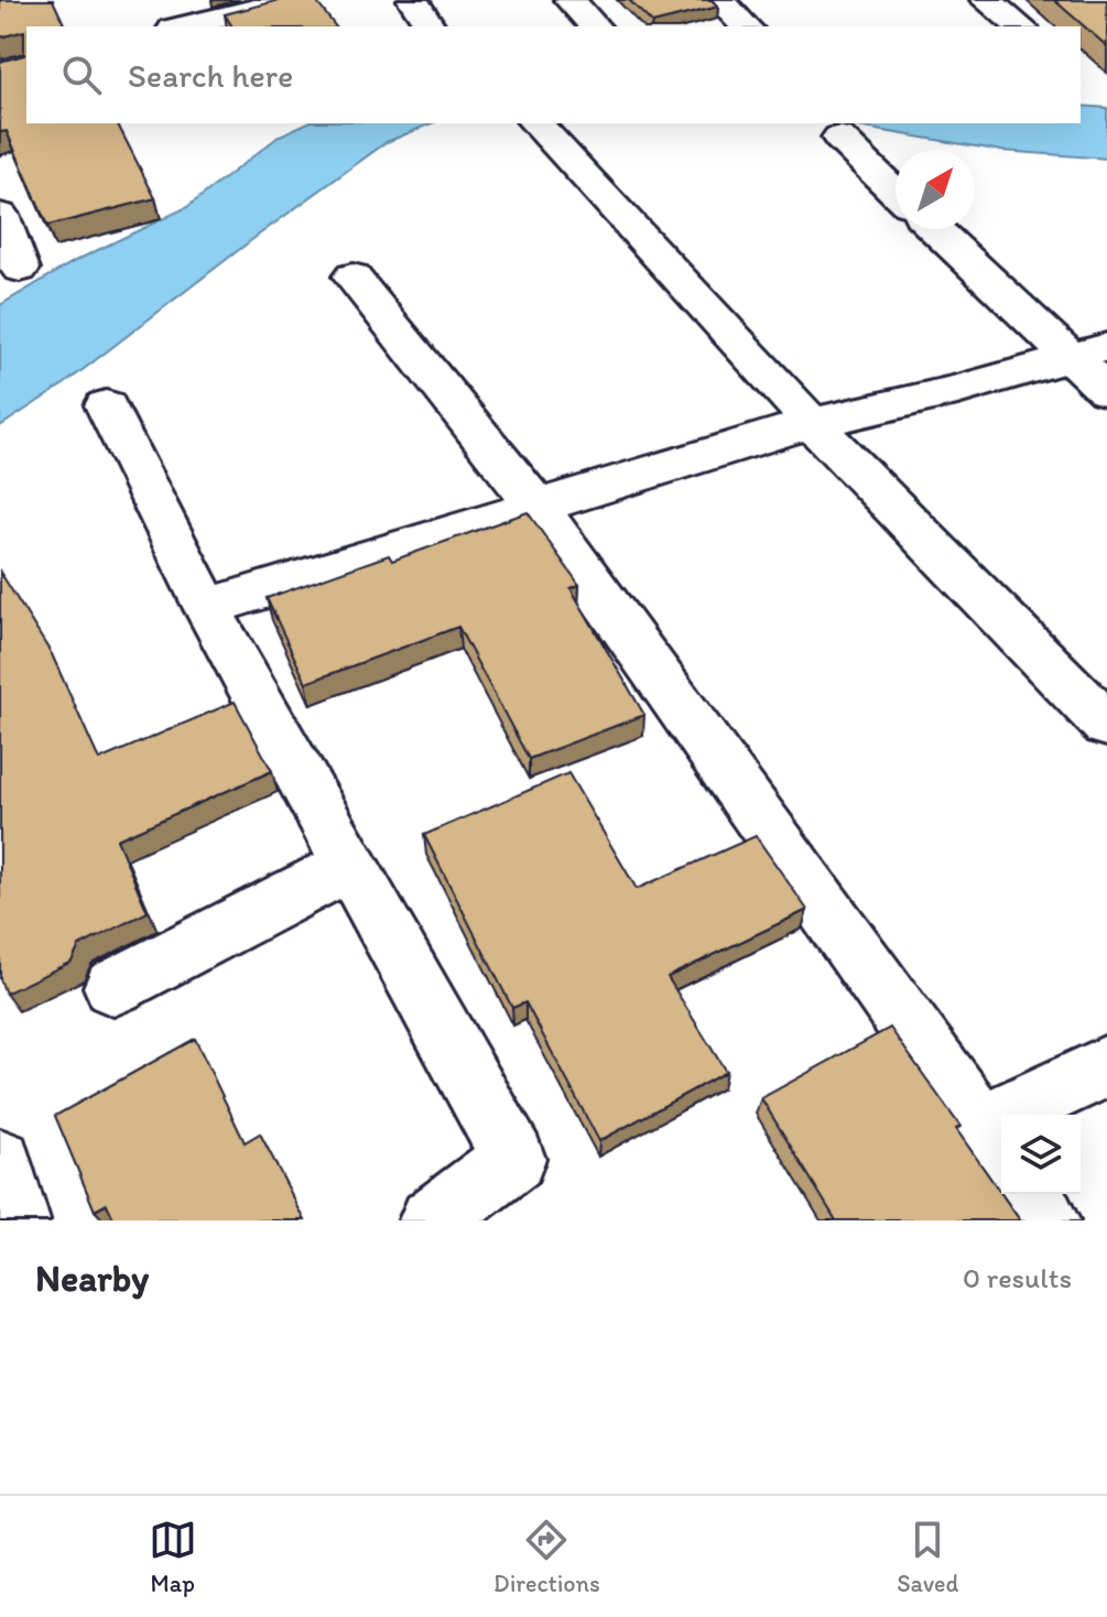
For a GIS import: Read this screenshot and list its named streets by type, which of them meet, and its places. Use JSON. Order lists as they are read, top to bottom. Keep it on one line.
{"north":"top right","page":{"search":"Search here","heading":["Nearby","0 results"],"nav":["Map","Directions","Saved"]}}
